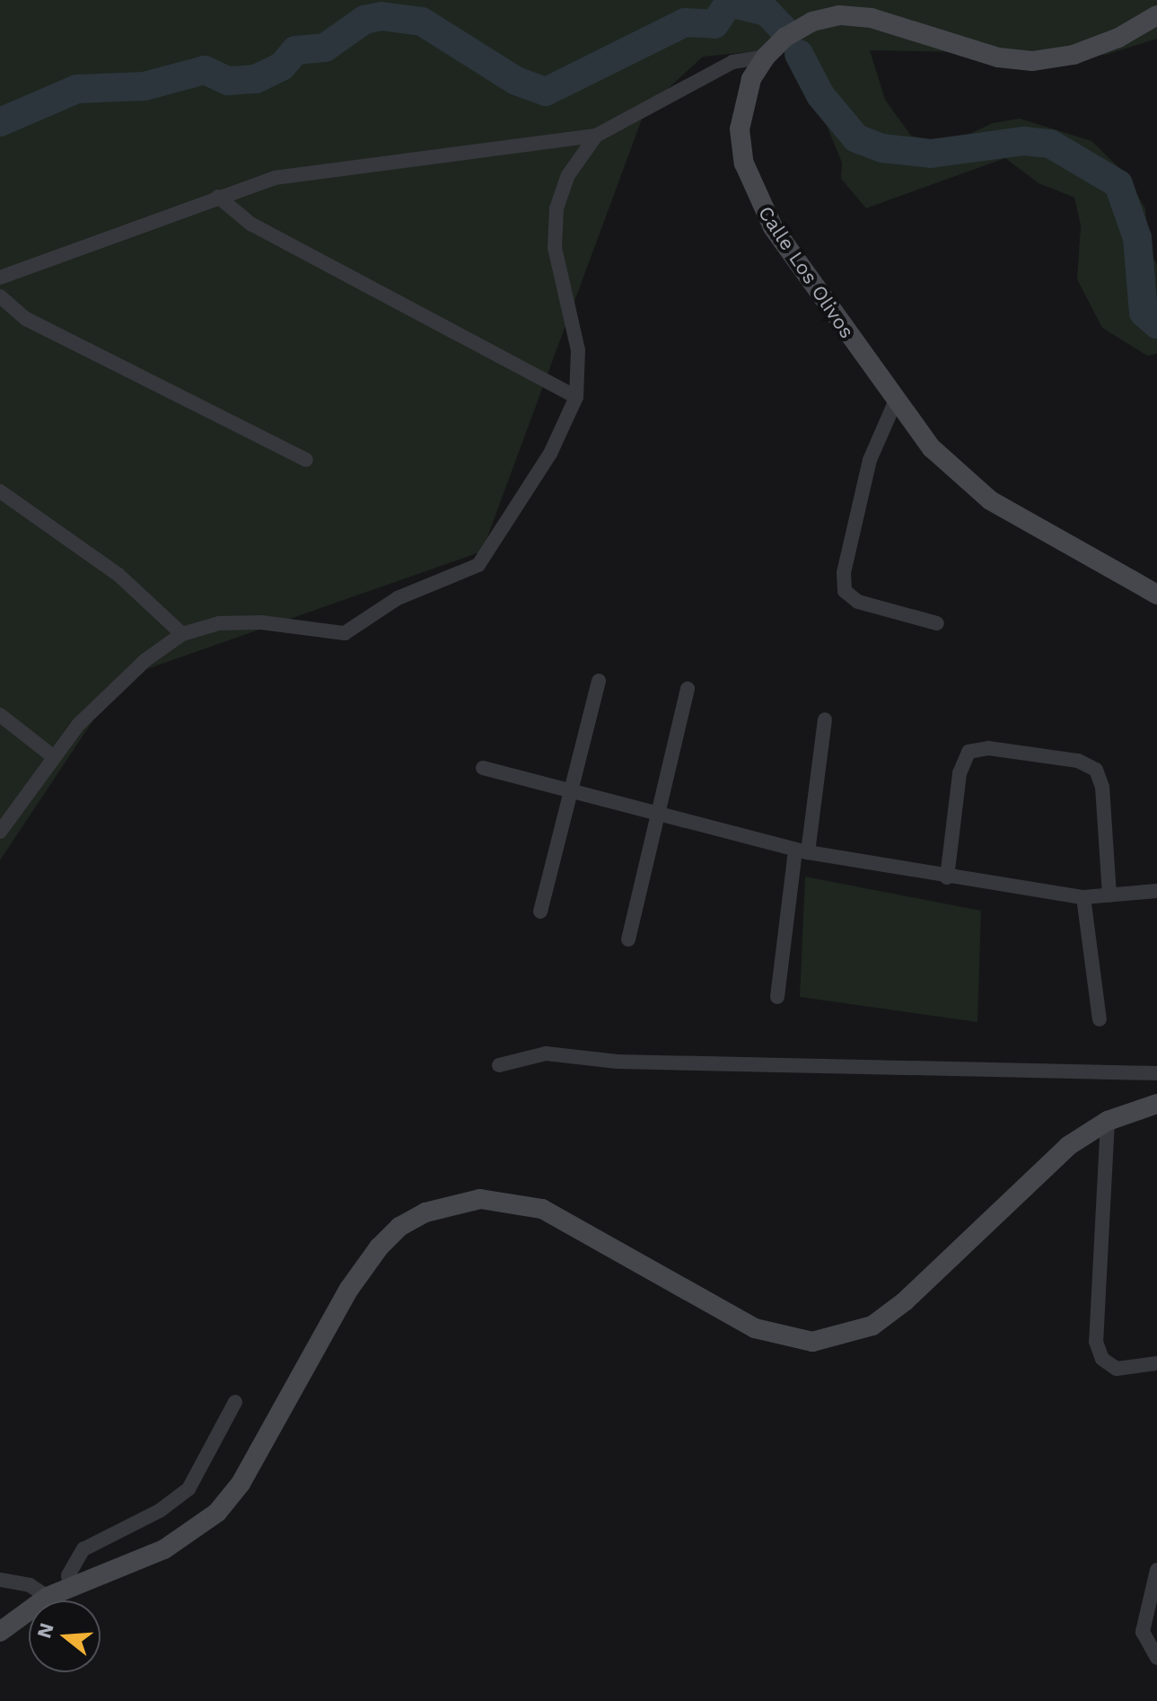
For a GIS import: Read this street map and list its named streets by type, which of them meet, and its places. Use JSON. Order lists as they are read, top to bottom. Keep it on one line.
{"streets":{"street":["Calle Los Olivos"]},"north":"left"}
